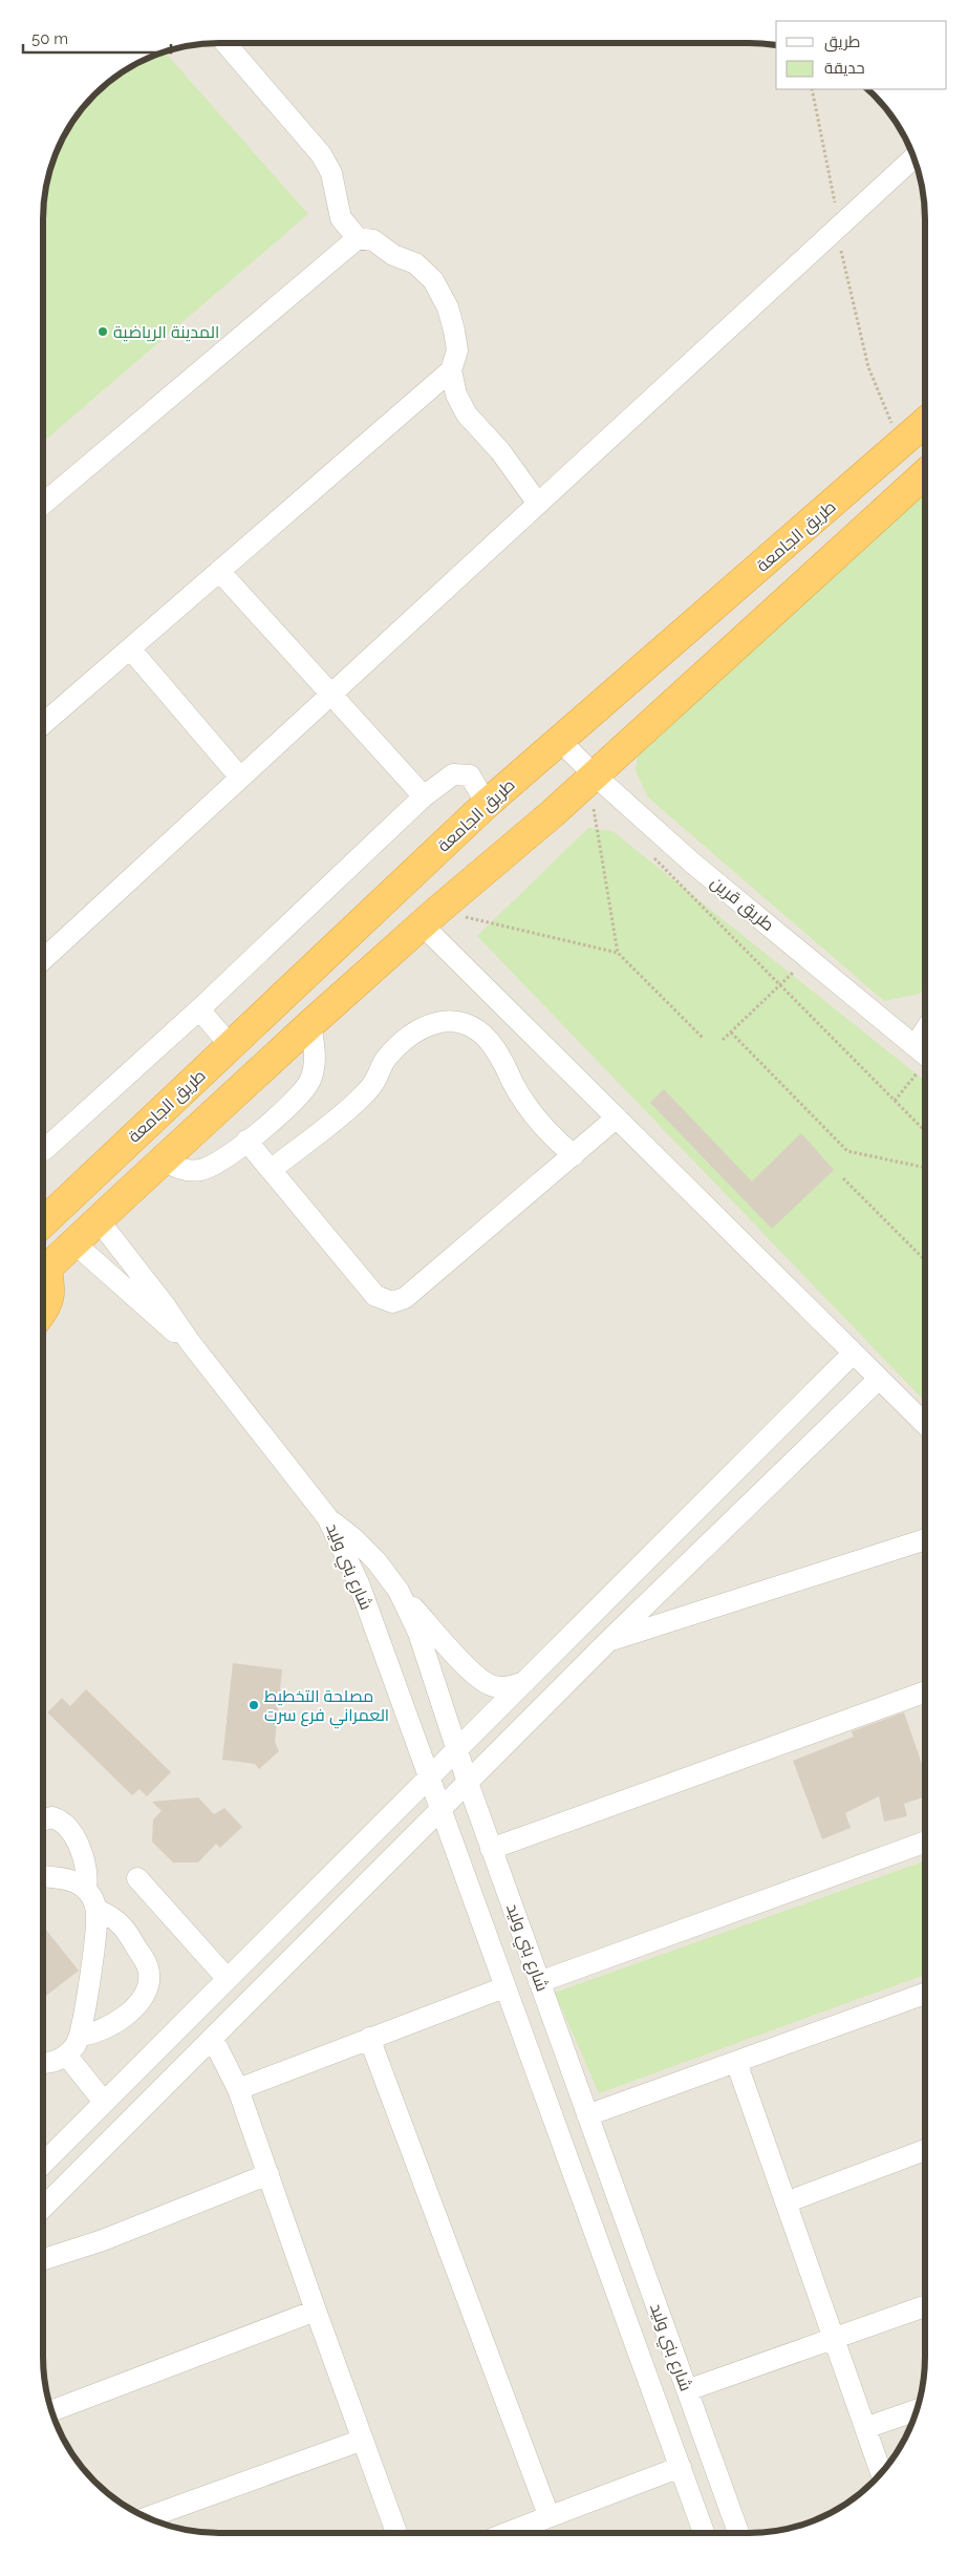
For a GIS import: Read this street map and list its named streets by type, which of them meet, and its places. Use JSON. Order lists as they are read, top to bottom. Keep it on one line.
{"streets":{"highway":["طريق الجامعة"],"street":["طريق قرين","شارع بني وليد"]},"crossings":[["طريق الجامعة","طريق قرين"]],"places":["المدينة الرياضية","مصلحة التخطيط العمراني فرع سرت"],"legend":["طريق","حديقة"],"scale_bar":"50 m"}
